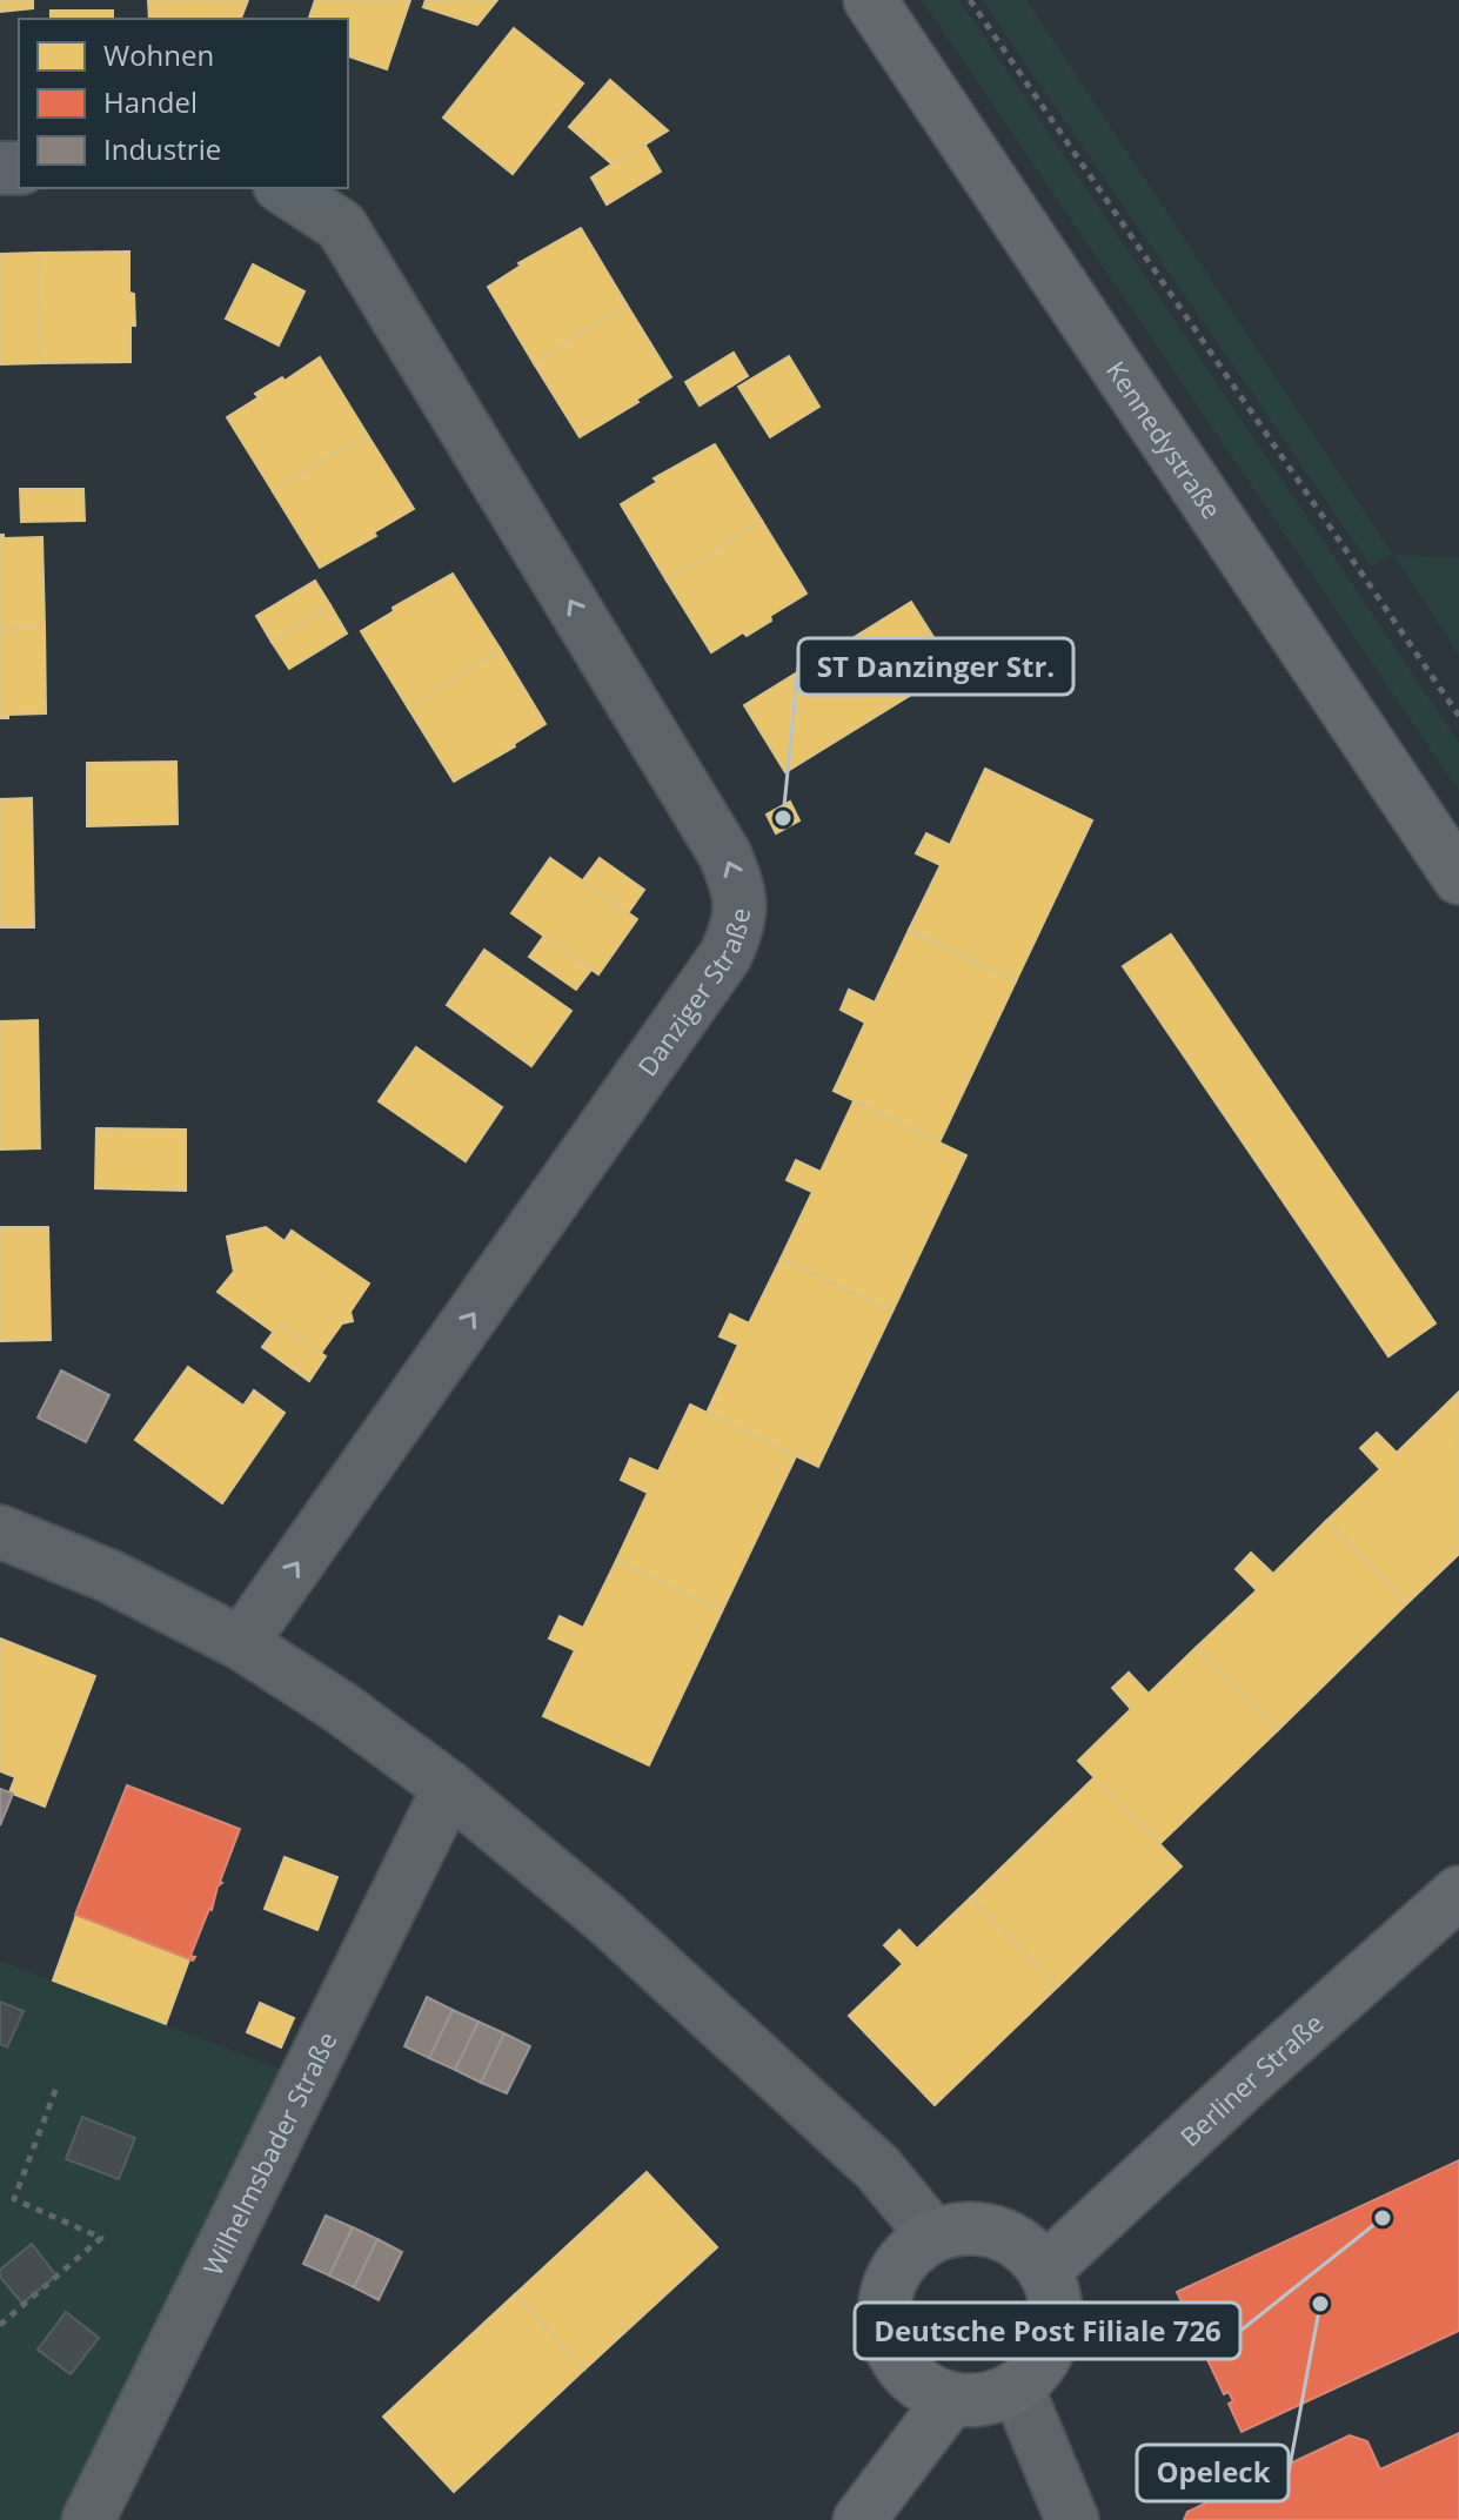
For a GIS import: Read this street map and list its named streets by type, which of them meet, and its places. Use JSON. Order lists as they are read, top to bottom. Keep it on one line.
{"streets":{"street":["Kennedystraße","Danziger Straße","Berliner Straße","Wilhelmsbader Straße"]},"one_way":["Danziger Straße"],"places":["ST Danzinger Str.","Deutsche Post Filiale 726","Opeleck"],"legend":["Wohnen","Handel","Industrie"]}
